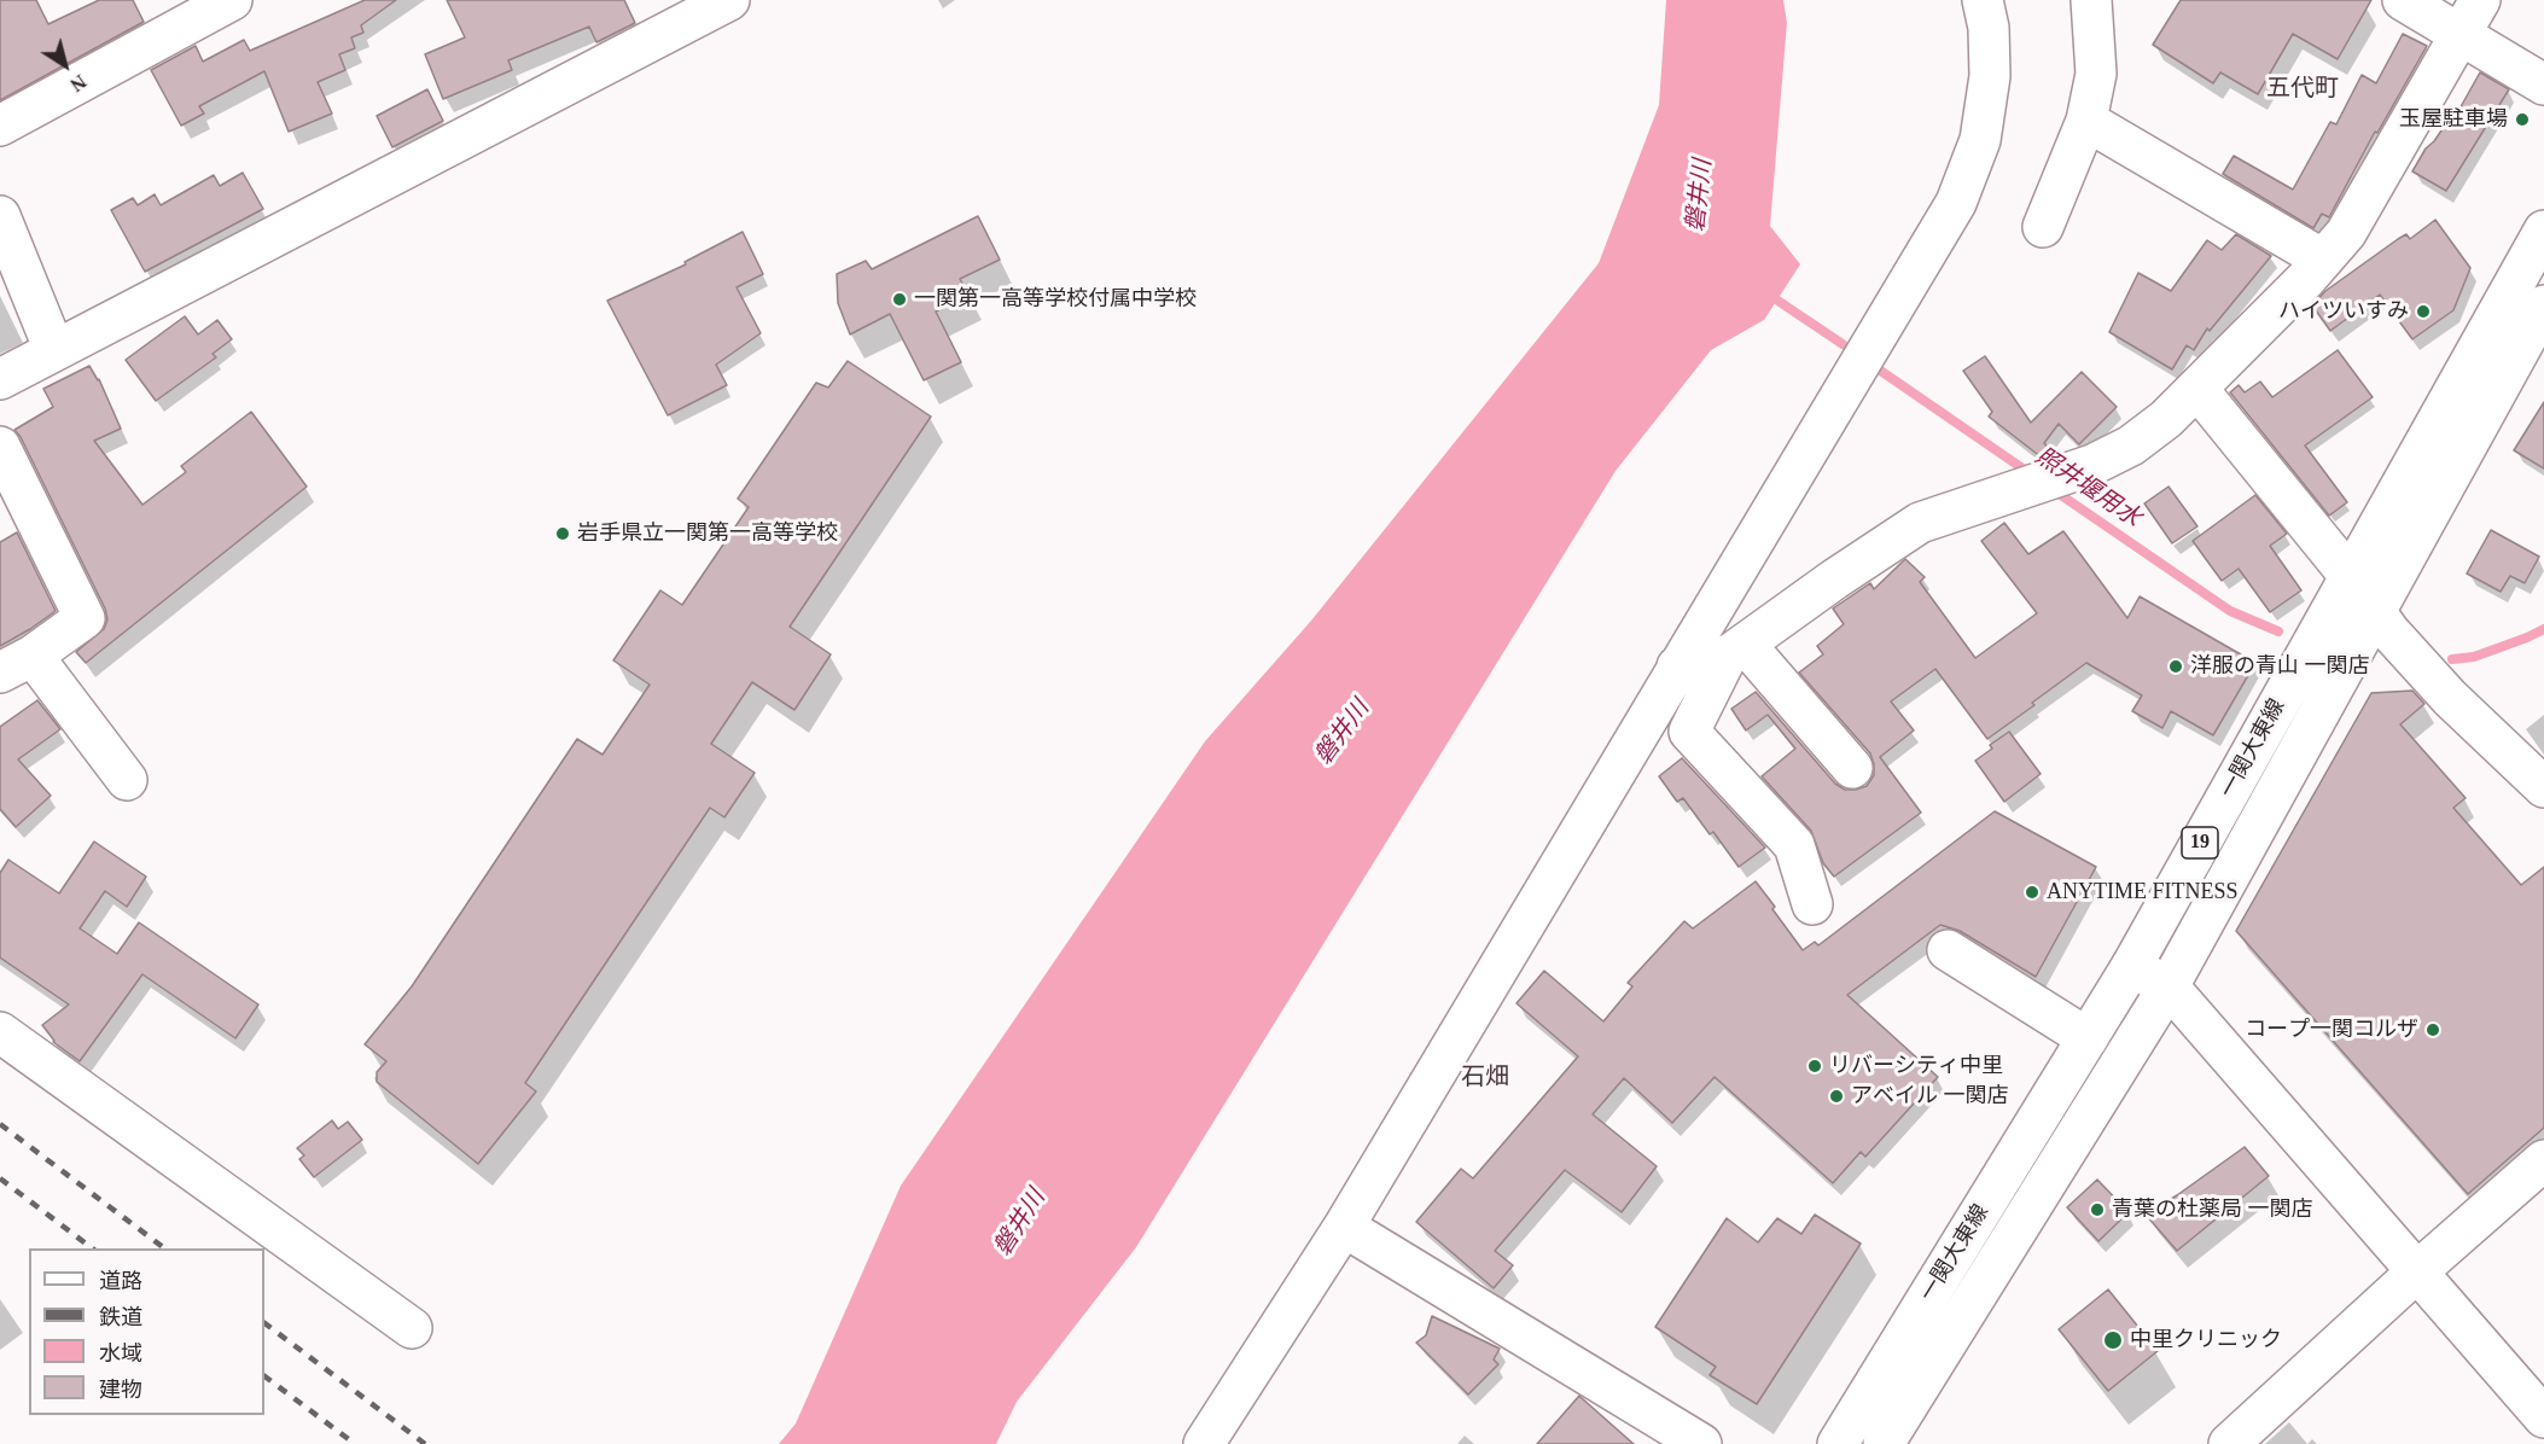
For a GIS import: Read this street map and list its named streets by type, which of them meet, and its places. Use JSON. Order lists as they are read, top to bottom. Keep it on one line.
{"streets":{"street":["一関大東線","19"]},"districts":["五代町","石畑"],"water":["磐井川","照井堰用水"],"places":["玉屋駐車場","一関第一高等学校付属中学校","ハイツいすみ","岩手県立一関第一高等学校","洋服の青山 一関店","ANYTIME FITNESS","コープ一関コルザ","リバーシティ中里","アベイル 一関店","青葉の杜薬局 一関店","中里クリニック"],"legend":["道路","鉄道","水域","建物"],"north":"bottom right"}
